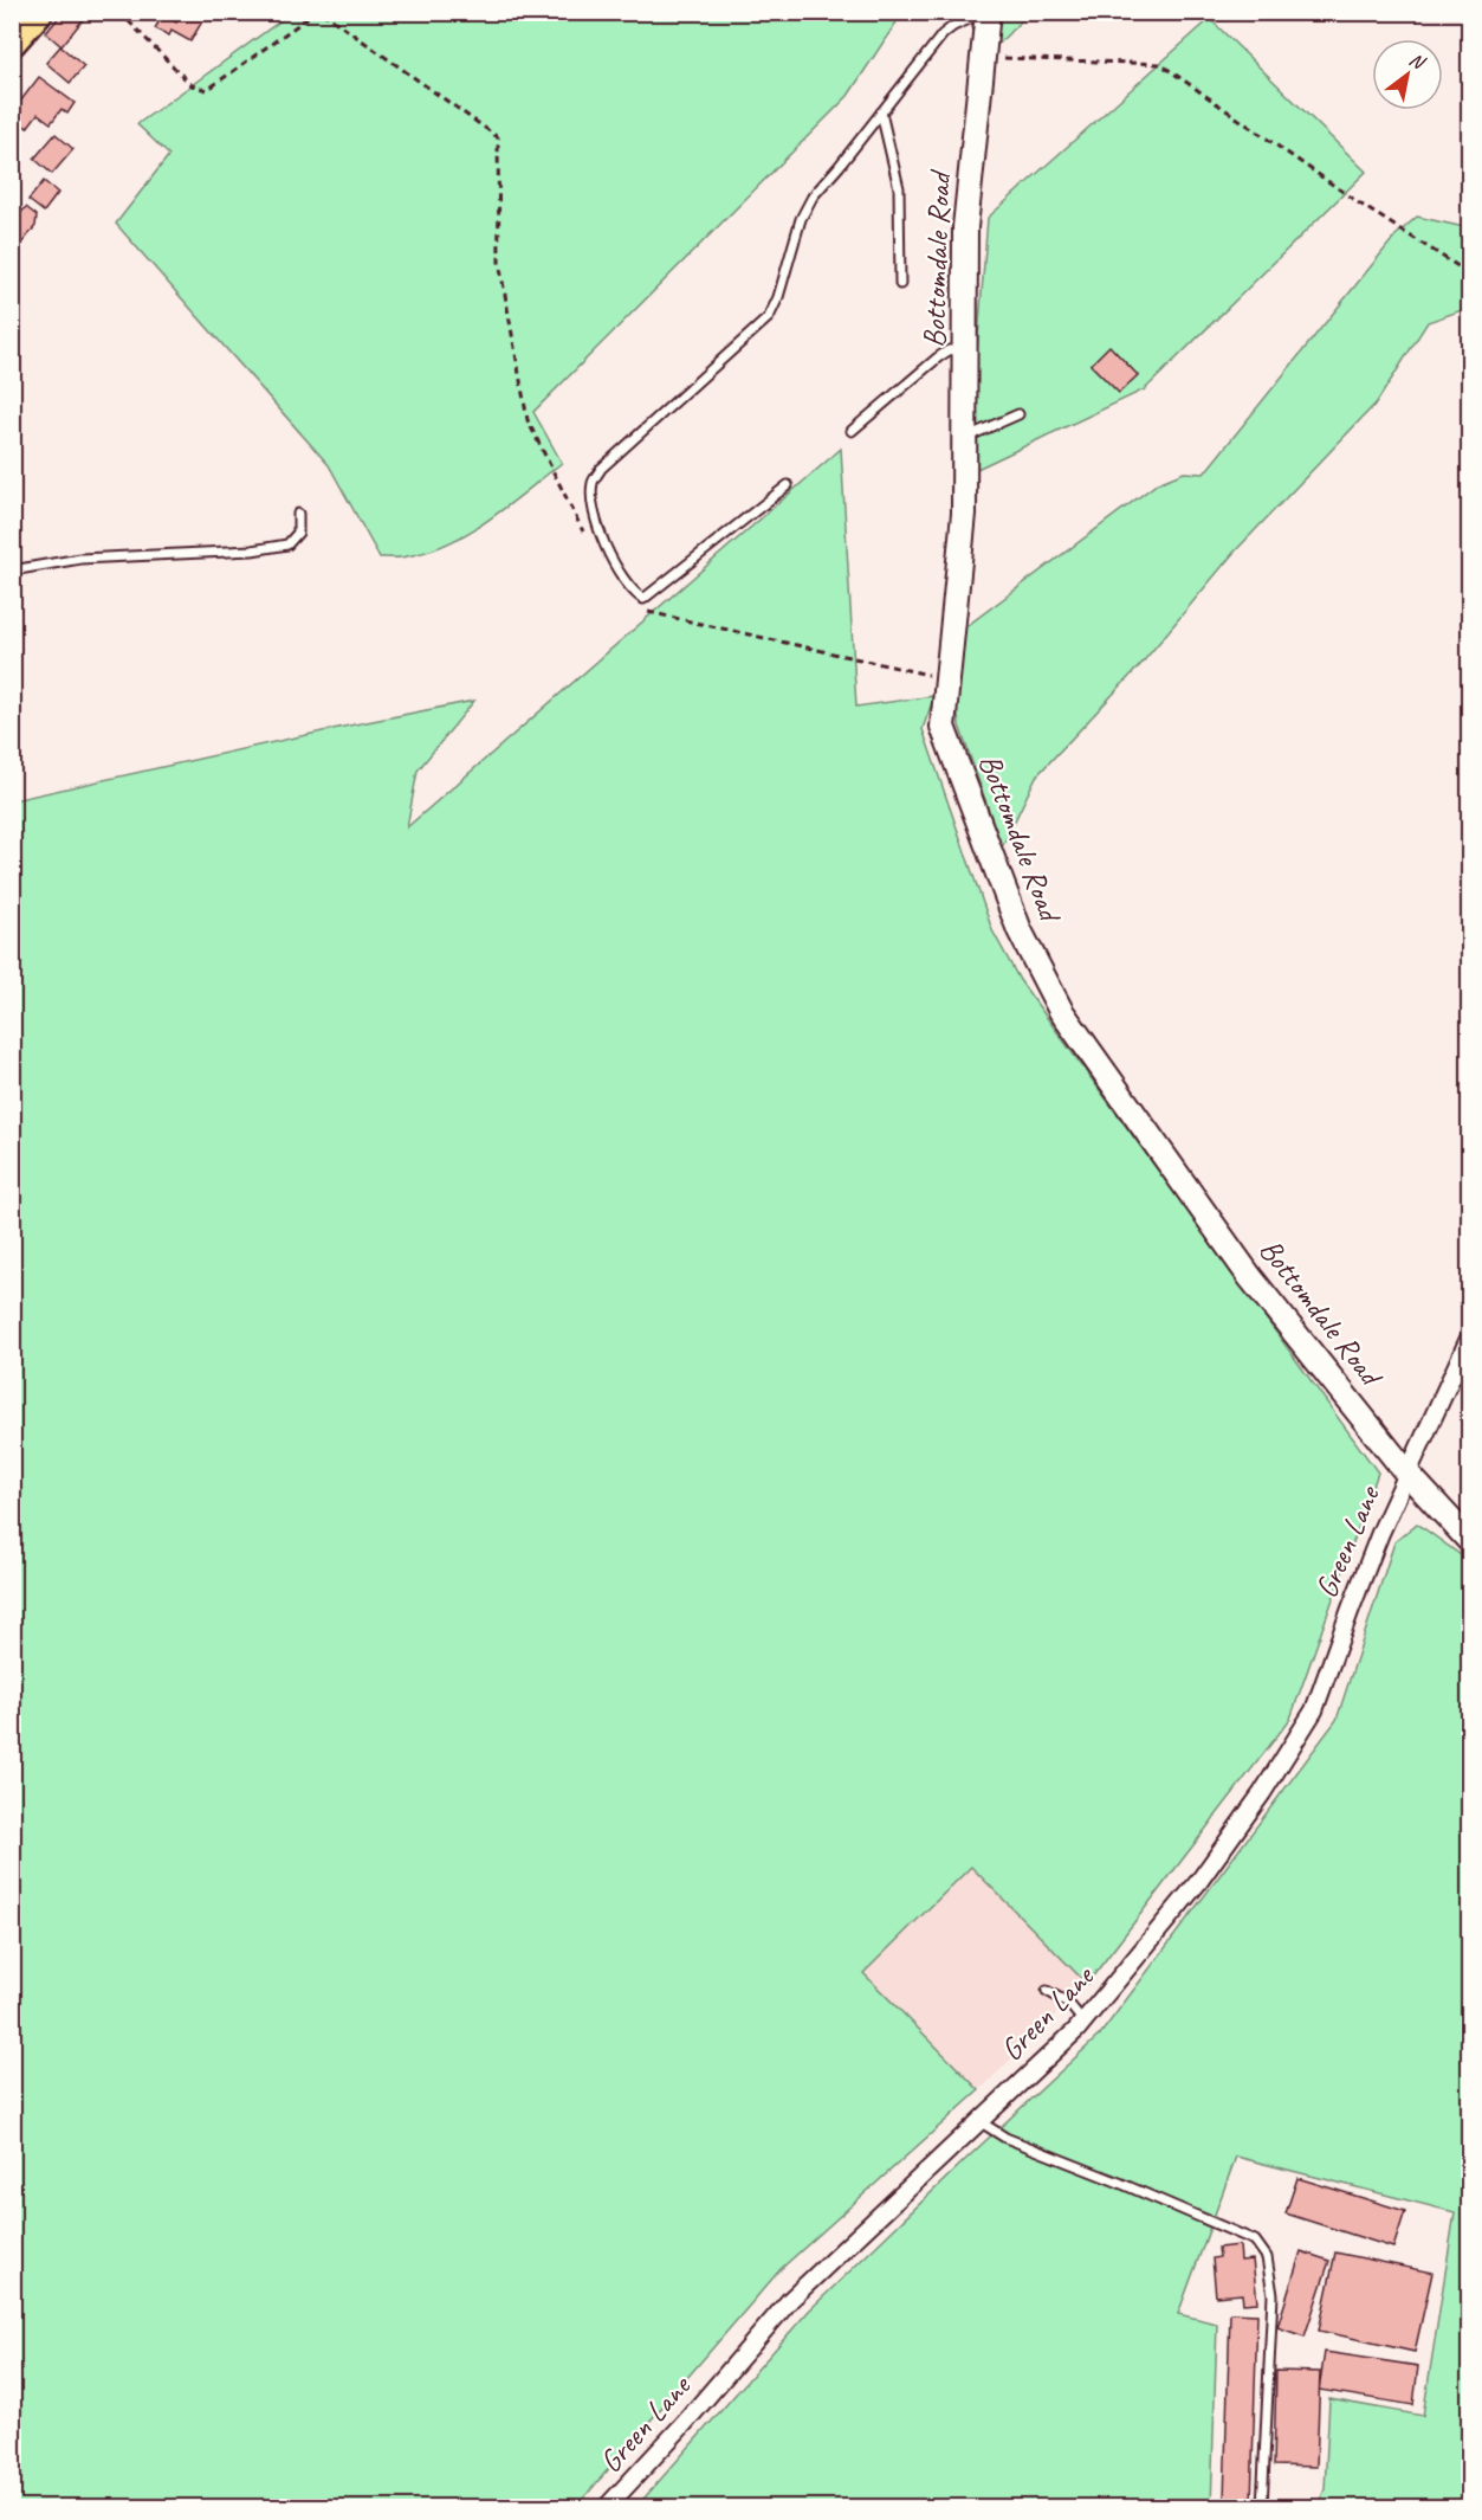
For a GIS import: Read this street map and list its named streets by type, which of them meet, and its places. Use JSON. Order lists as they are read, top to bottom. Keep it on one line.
{"streets":{"street":["Bottomdale Road","Green Lane"]},"crossings":[["Bottomdale Road","Green Lane"]],"north":"top right"}
